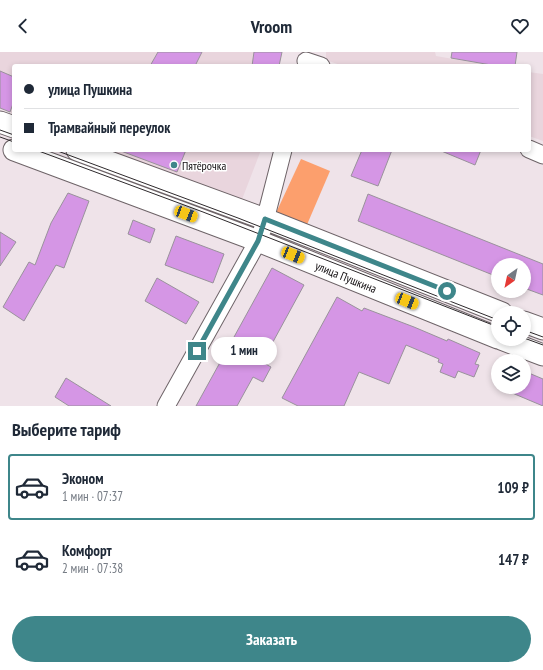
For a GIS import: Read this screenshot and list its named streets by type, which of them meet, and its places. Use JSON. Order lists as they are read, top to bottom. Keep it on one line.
{"streets":{"main road":["улица Пушкина"]},"places":["Пятёрочка"],"north":"bottom left","page":{"header":"Vroom","banner":["улица Пушкина","Трамвайный переулок"],"bubble":"1 мин","heading":"Выберите тариф","list":[{"name":"Эконом","note":"1 мин · 07:37","value":"109 ₽"},{"name":"Комфорт","note":"2 мин · 07:38","value":"147 ₽"}],"buttons":"Заказать"}}
